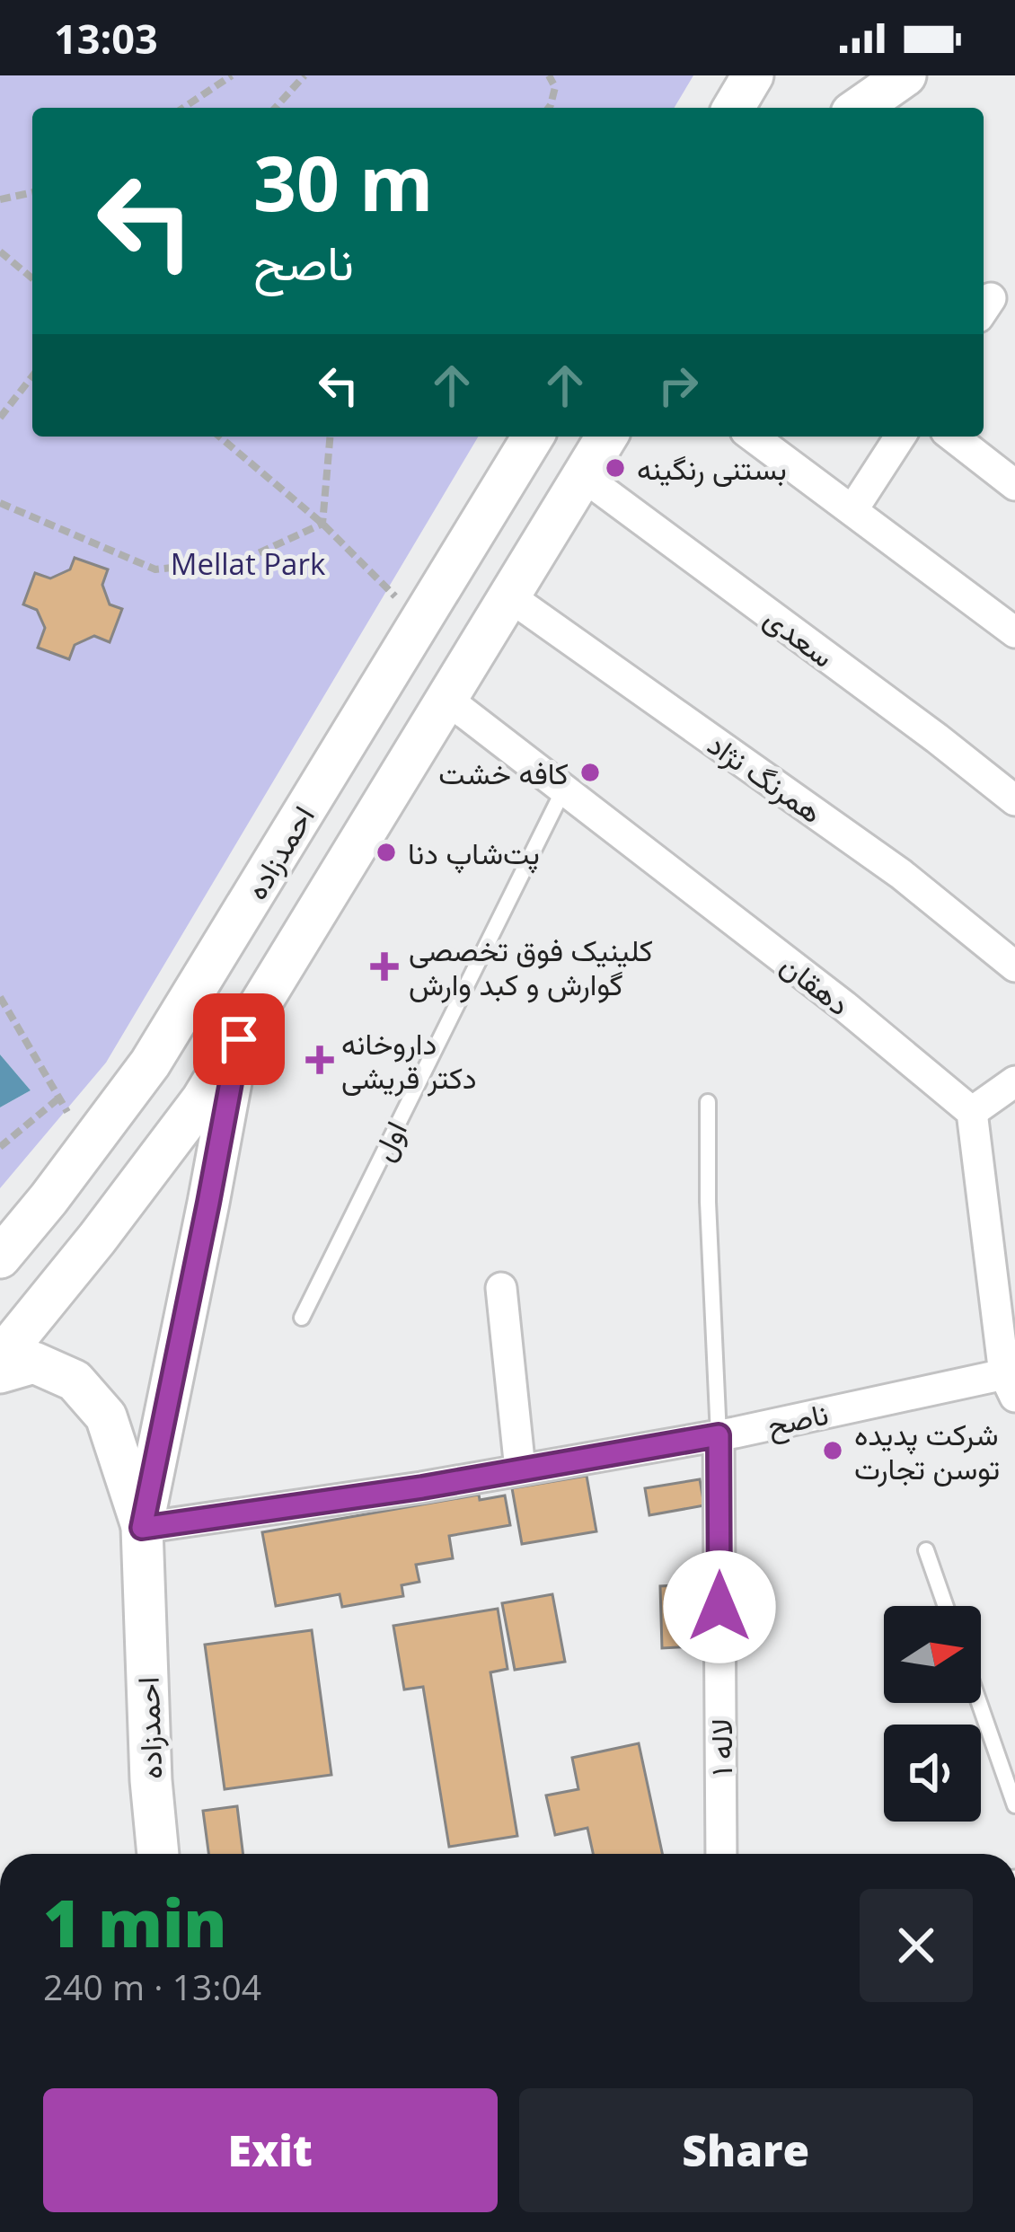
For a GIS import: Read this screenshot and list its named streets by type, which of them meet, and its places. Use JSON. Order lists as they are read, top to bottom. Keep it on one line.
{"streets":{"main road":["احمدزاده"],"street":["سعدی","همرنگ نژاد","دهقان","ناصح","لاله ۱"],"lane":["اول"]},"crossings":[["سعدی","احمدزاده"],["همرنگ نژاد","احمدزاده"],["احمدزاده","دهقان"],["احمدزاده","ناصح"],["دهقان","اول"],["ناصح","لاله ۱"]],"parks":["Mellat Park"],"places":{"other":["بستنی رنگینه","کافه خشت","پت‌شاپ دنا","شرکت پدیده توسن تجارت"],"health":["کلینیک فوق تخصصی گوارش و کبد وارش","داروخانه دکتر قریشی"]},"north":"right","page":{"status":"13:03","turn":["30 m","ناصح"],"heading":["1 min","240 m · 13:04"],"buttons":["Exit","Share"]}}
